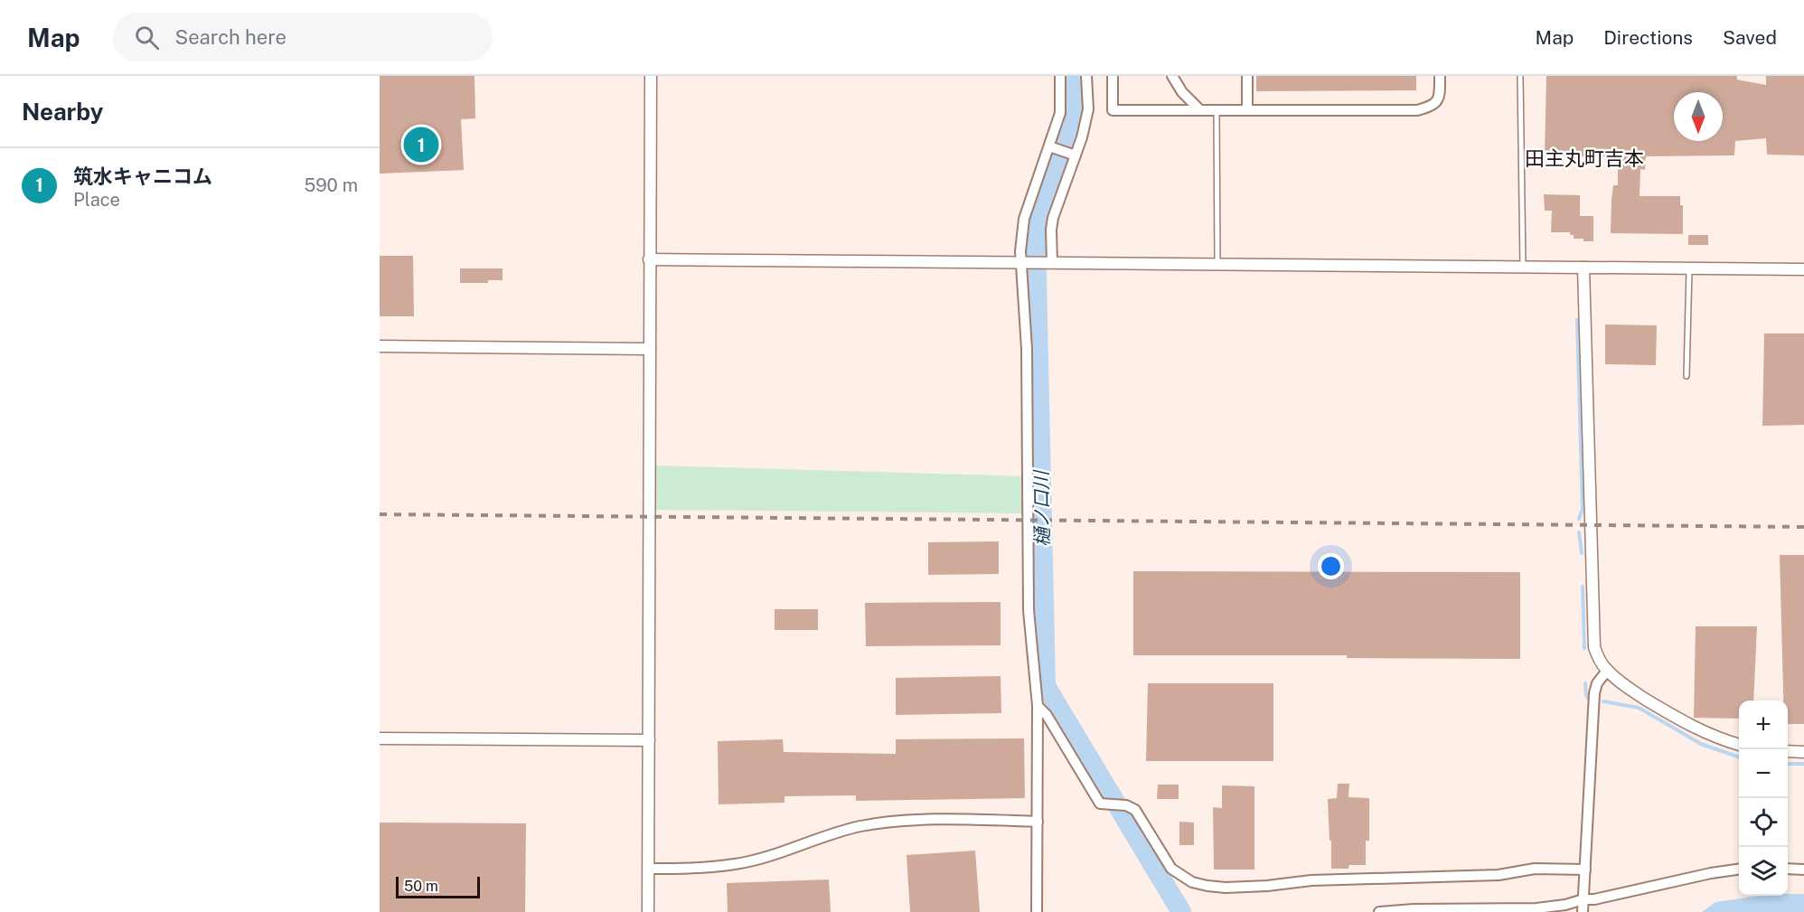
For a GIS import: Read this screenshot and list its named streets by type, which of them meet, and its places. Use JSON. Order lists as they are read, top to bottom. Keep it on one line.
{"districts":["田主丸町吉本"],"water":["樋ノ口川"],"scale_bar":"50 m","north":"bottom","page":{"header":"Map","search":"Search here","nav":["Map","Directions","Saved"],"heading":"Nearby","pins":"1","list":[{"mark":"1","name":"筑水キャニコム","note":"Place","value":"590 m"}],"map_buttons":["+","−"],"scale":"50 m"}}
